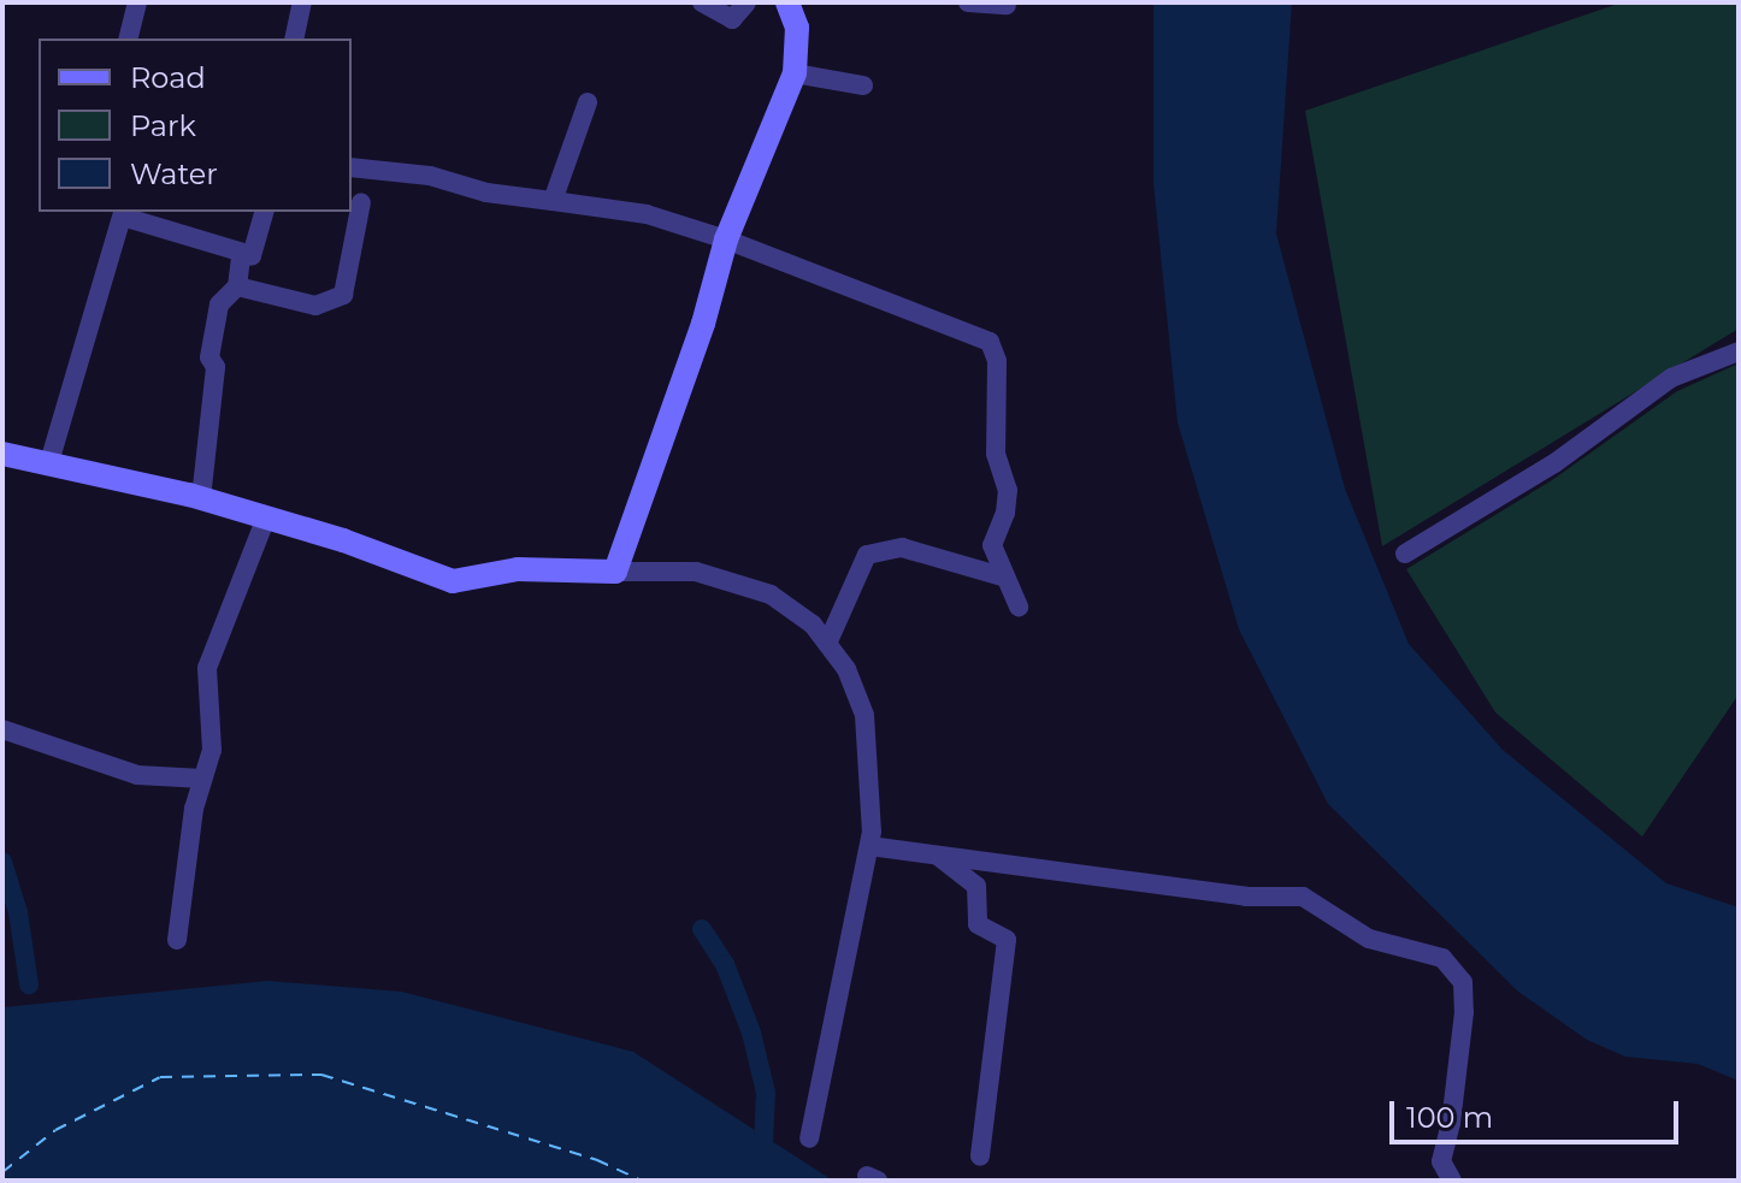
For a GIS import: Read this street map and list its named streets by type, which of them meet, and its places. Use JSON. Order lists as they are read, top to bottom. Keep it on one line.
{"legend":["Road","Park","Water"],"scale_bar":"100 m"}
